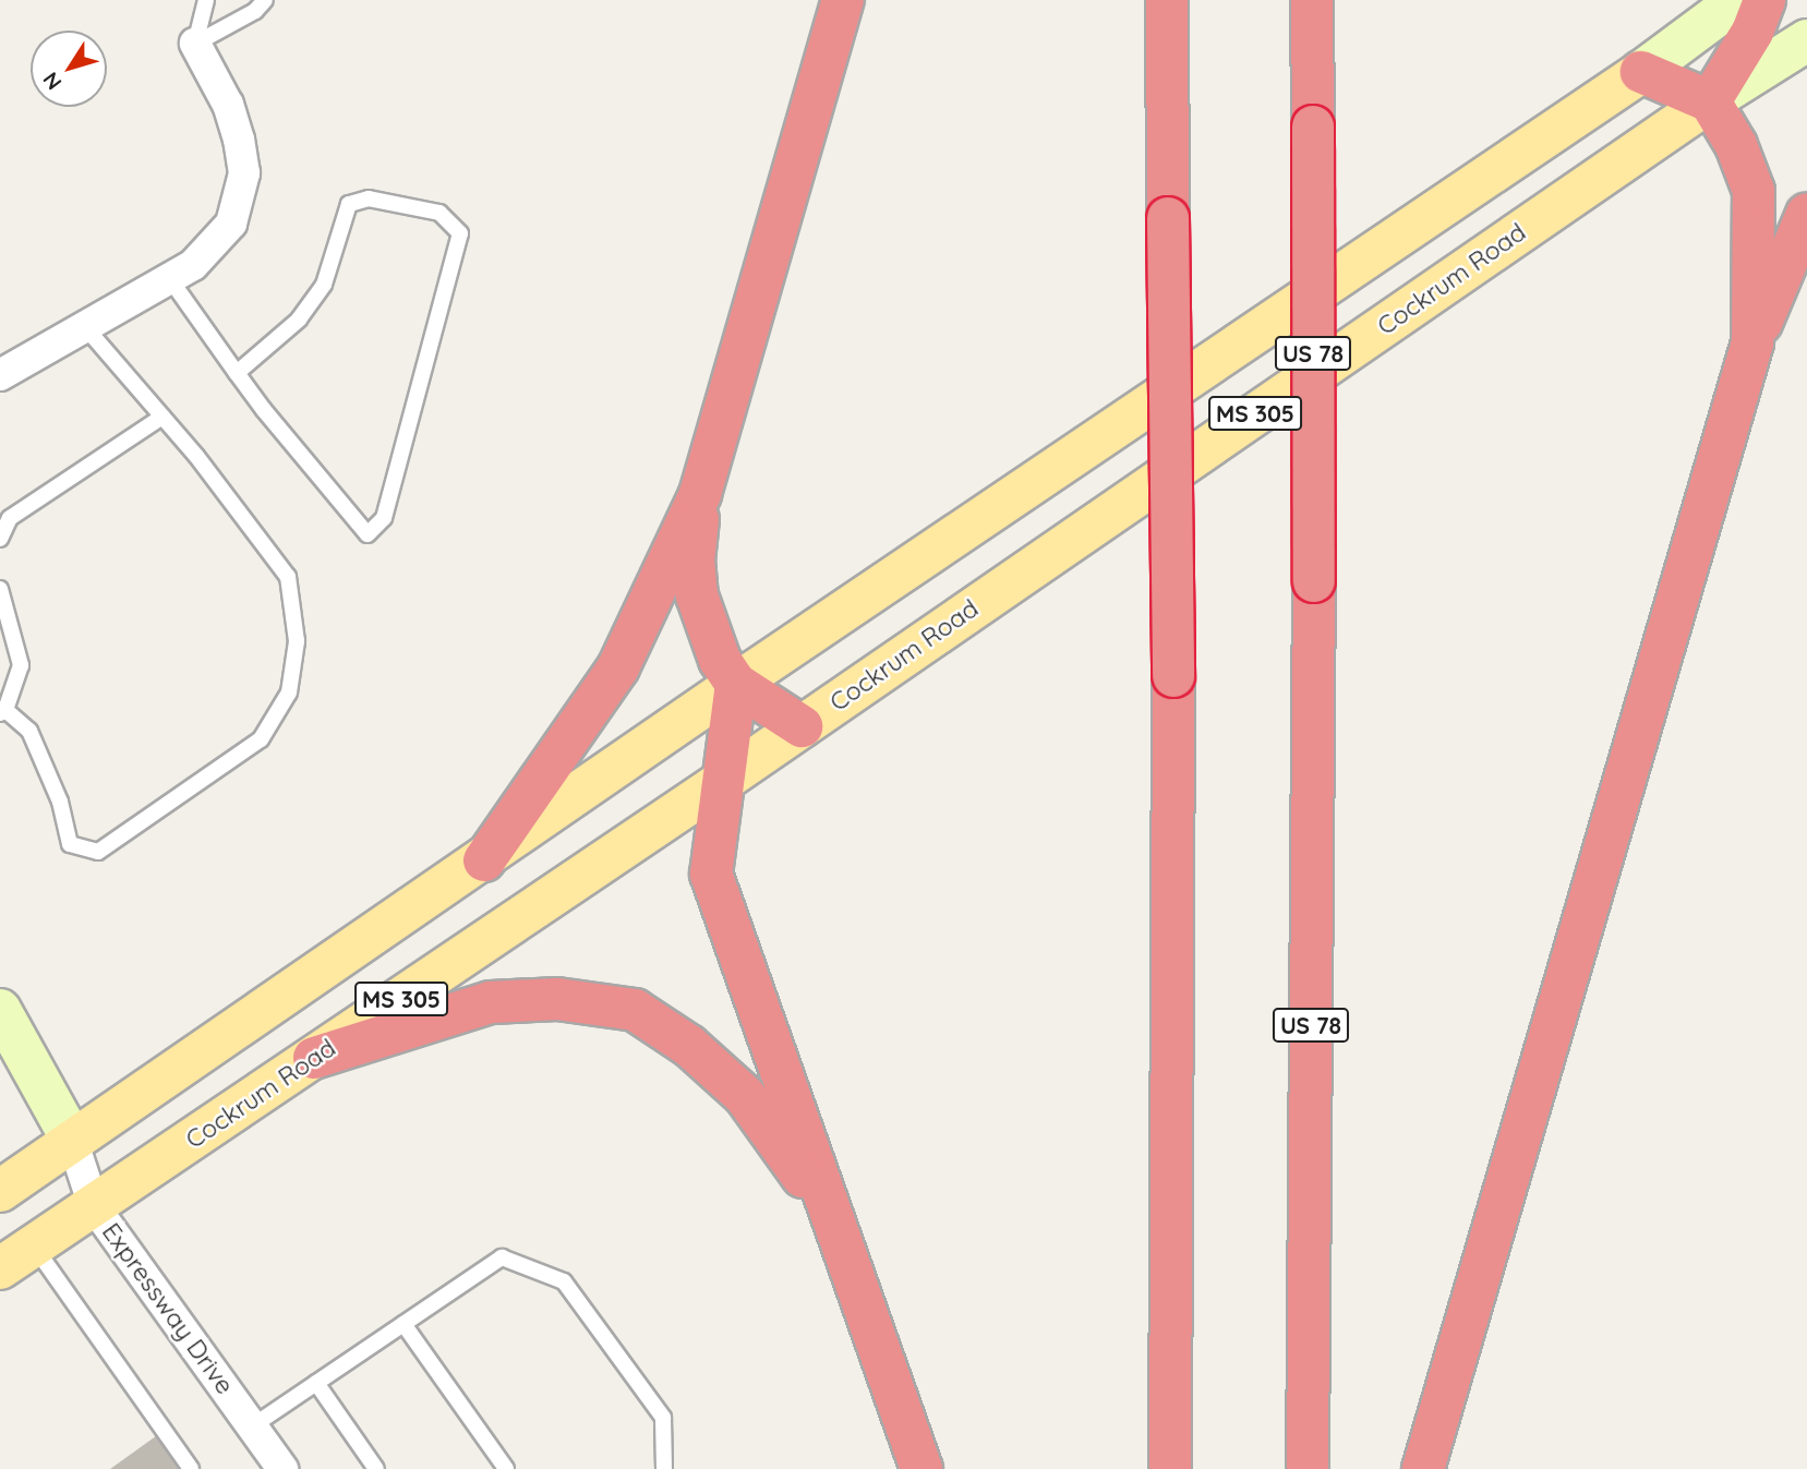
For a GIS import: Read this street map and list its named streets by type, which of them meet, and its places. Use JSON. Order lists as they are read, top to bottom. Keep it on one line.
{"streets":{"highway":["US 78"],"main road":["Cockrum Road","MS 305"],"street":["Expressway Drive"]},"crossings":[["Cockrum Road","Expressway Drive"],["MS 305","Expressway Drive"]],"north":"bottom left"}
